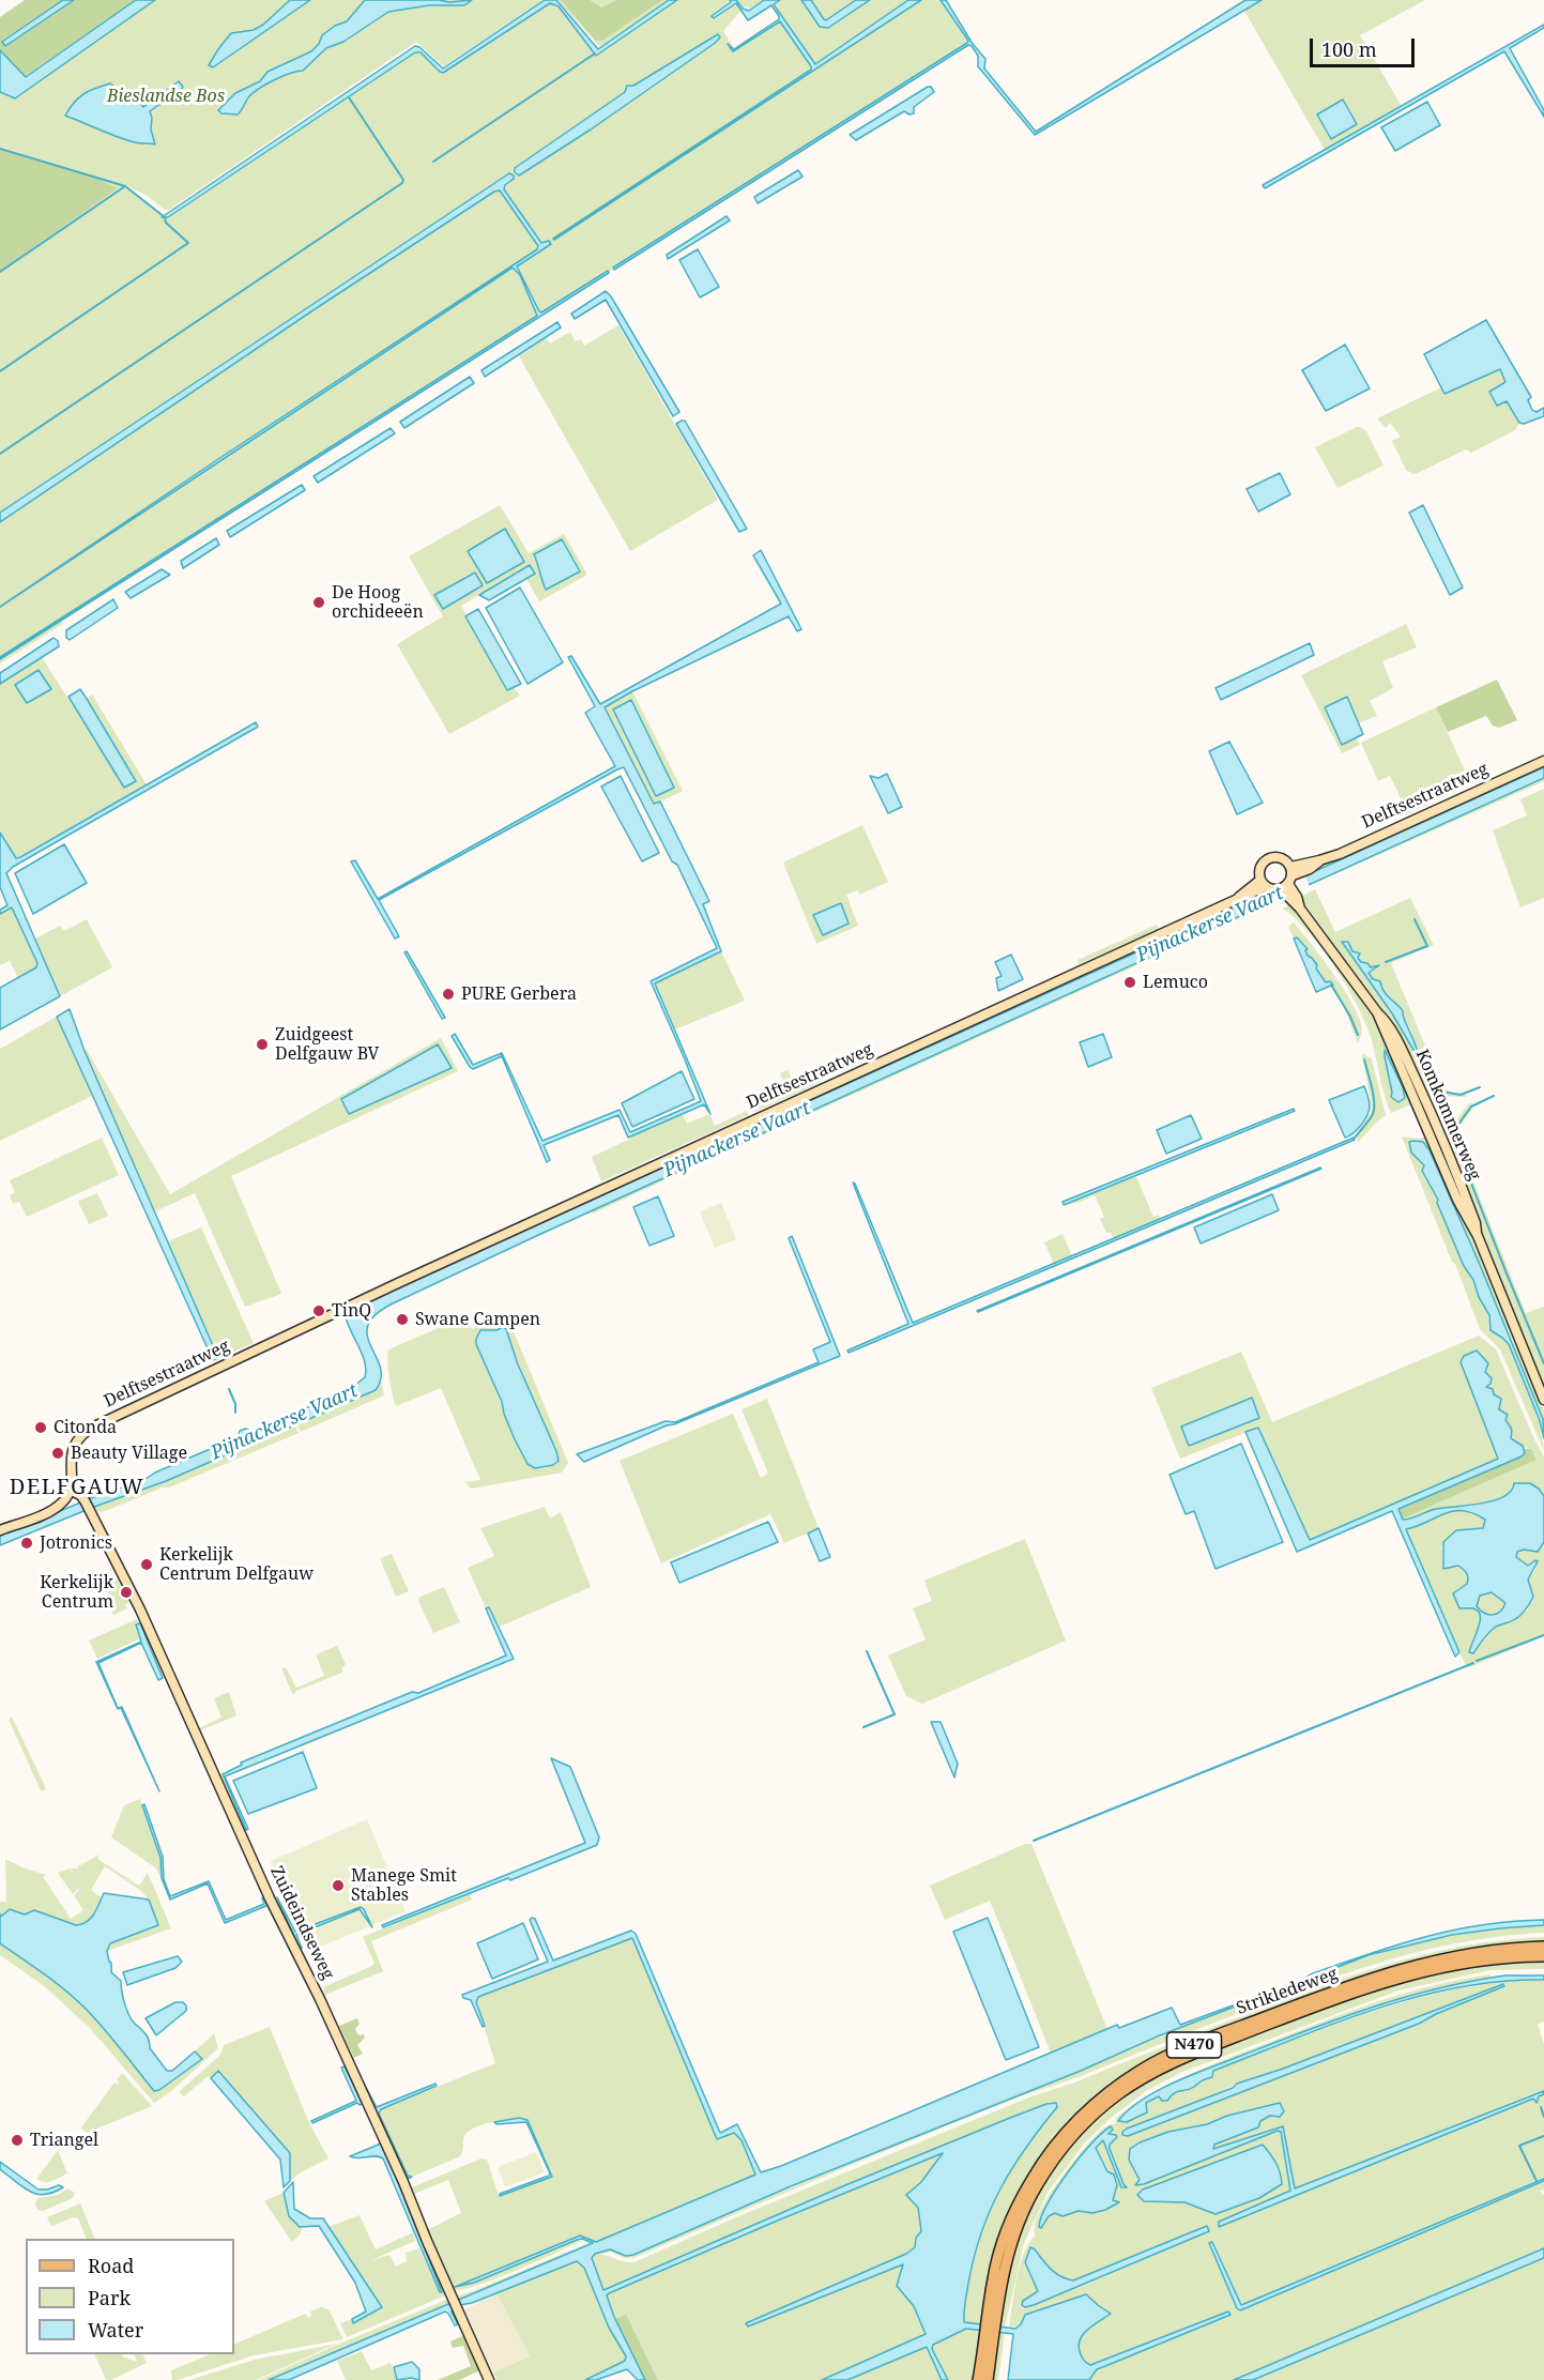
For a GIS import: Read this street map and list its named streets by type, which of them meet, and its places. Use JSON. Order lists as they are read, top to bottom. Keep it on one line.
{"streets":{"main road":["Strikledeweg","N470"],"street":["Delftsestraatweg","Komkommerweg","Zuideindseweg"]},"crossings":[["Delftsestraatweg","Komkommerweg"],["Delftsestraatweg","Zuideindseweg"]],"districts":["DELFGAUW"],"water":["Pijnackerse Vaart"],"parks":["Bieslandse Bos"],"places":["De Hoog orchideeën","Lemuco","PURE Gerbera","Zuidgeest Delfgauw BV","TinQ","Swane Campen","Citonda","Beauty Village","Jotronics","Kerkelijk Centrum Delfgauw","Kerkelijk Centrum","Manege Smit Stables","Triangel"],"legend":["Road","Park","Water"],"scale_bar":"100 m"}
